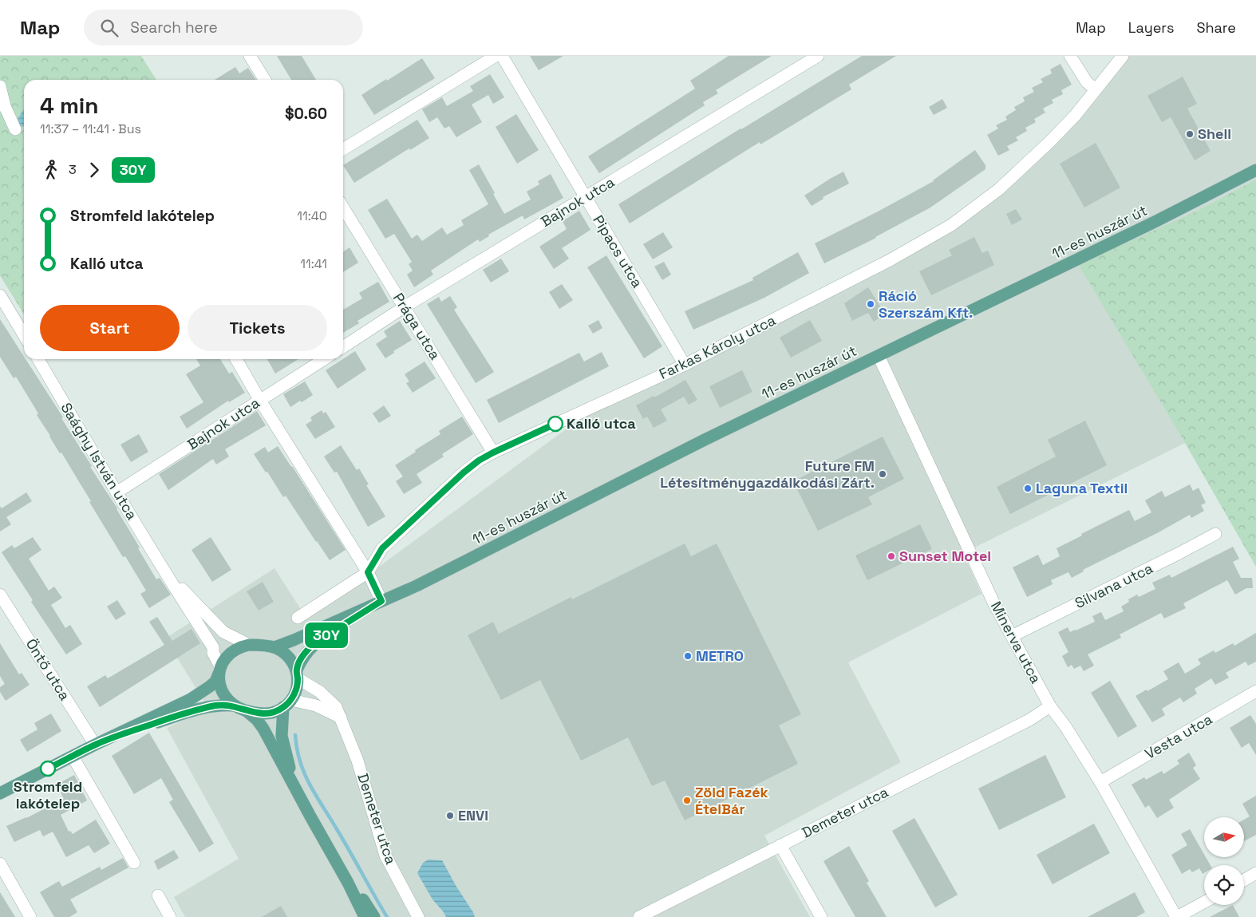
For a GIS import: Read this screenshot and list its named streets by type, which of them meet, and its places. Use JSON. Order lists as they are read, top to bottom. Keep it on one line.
{"streets":{"main road":["11-es huszár út"],"street":["Bajnok utca","Pipacs utca","Prága utca","Farkas Károly utca","Saághy István utca","Silvana utca","Minerva utca","Öntő utca","Vesta utca","Demeter utca"]},"crossings":[["Bajnok utca","Pipacs utca"],["Bajnok utca","Prága utca"],["Bajnok utca","Saághy István utca"],["11-es huszár út","Minerva utca"],["Pipacs utca","Farkas Károly utca"],["Prága utca","Farkas Károly utca"],["Saághy István utca","Demeter utca"],["Silvana utca","Minerva utca"],["Minerva utca","Vesta utca"],["Minerva utca","Demeter utca"]],"places":["Shell","Ráció Szerszám Kft.","Kalló utca","Future FM Létesítménygazdálkodási Zárt.","Laguna Textil","Sunset Motel","METRO","Stromfeld lakótelep","Zöld Fazék ÉtelBár","ENVI"],"lines":["bus line 30Y"],"north":"right","page":{"header":"Map","search":"Search here","nav":["Map","Layers","Share"],"on_map":"30Y","heading":["4 min","11:37 – 11:41 · Bus","$0.60"],"legs":["3","30Y"],"list":[{"name":"Stromfeld lakótelep","value":"11:40"},{"name":"Kalló utca","value":"11:41"}],"buttons":["Start","Tickets"]}}
